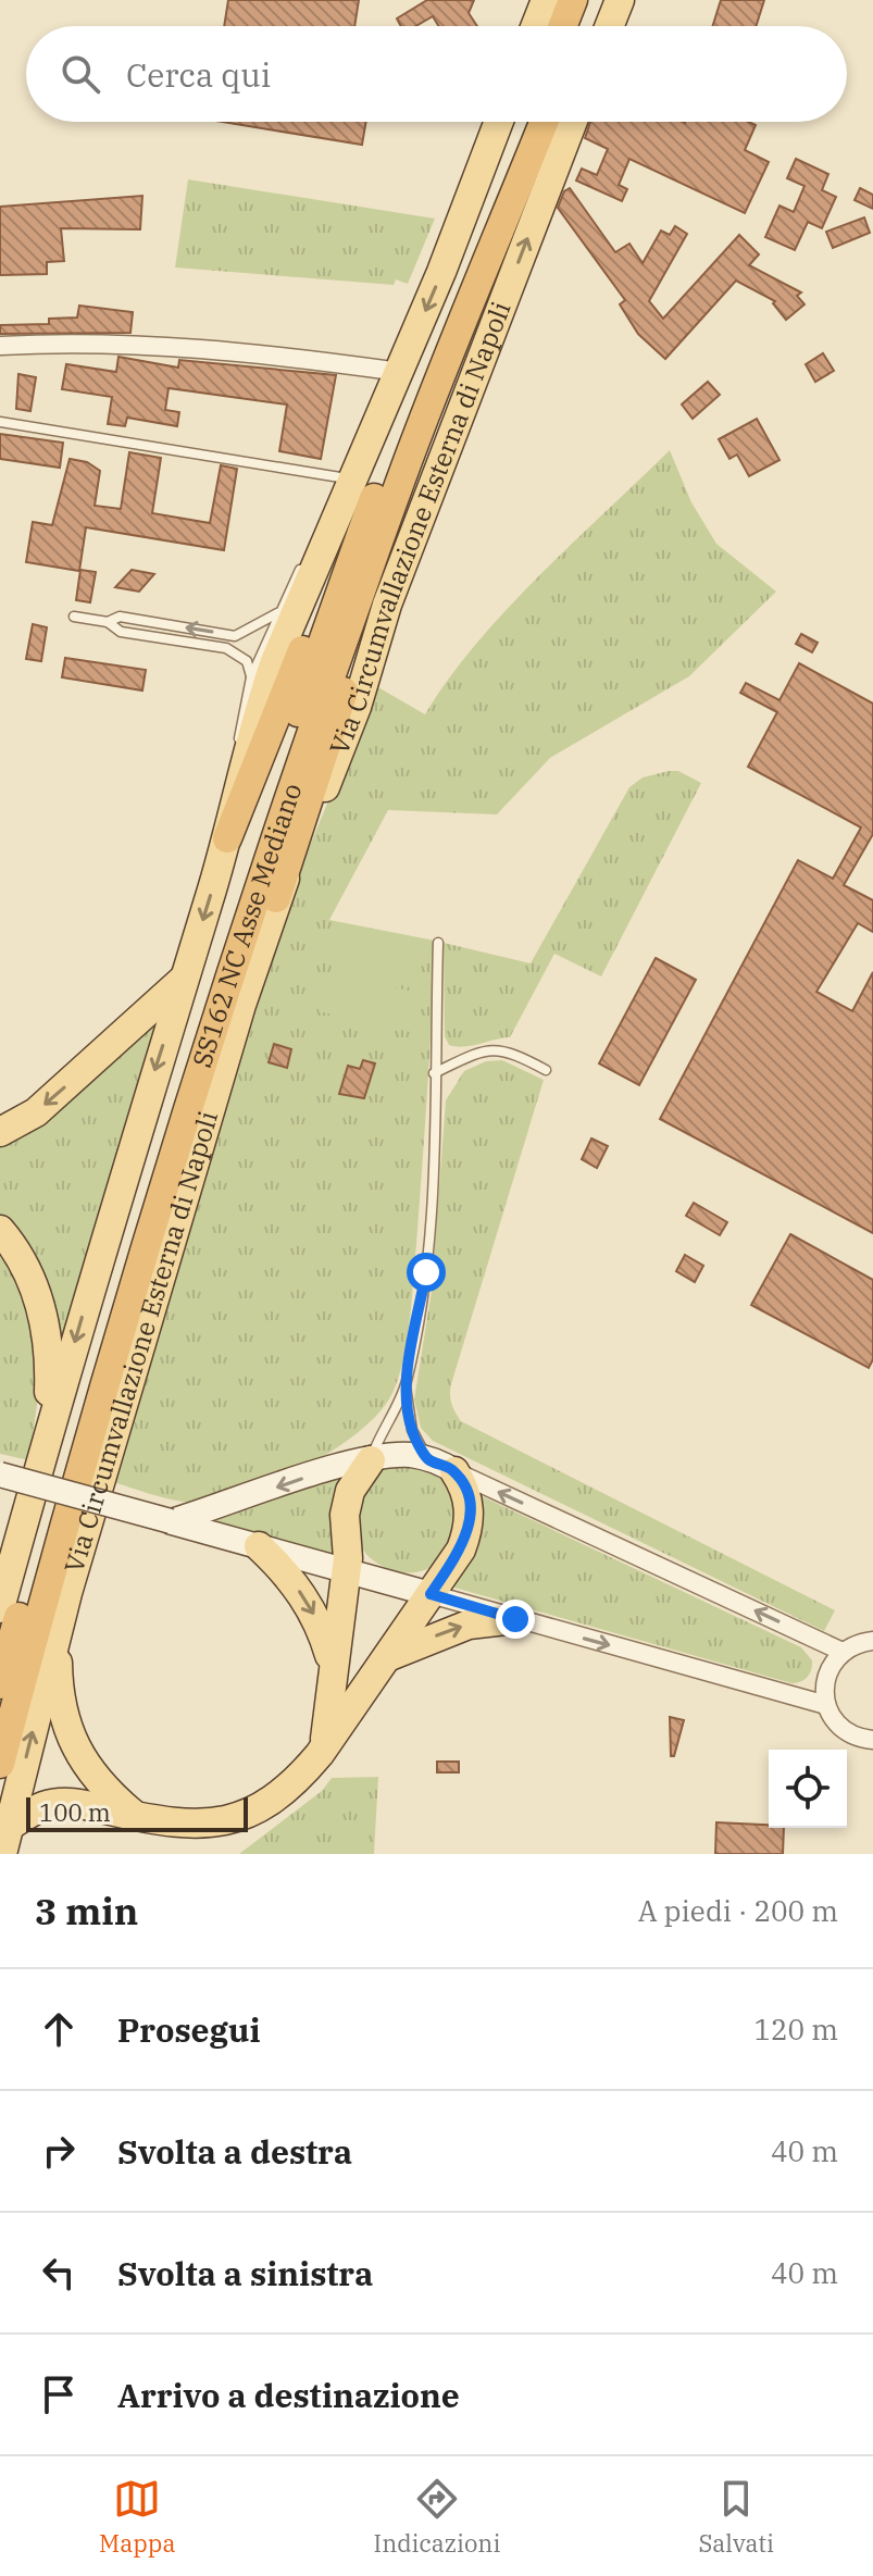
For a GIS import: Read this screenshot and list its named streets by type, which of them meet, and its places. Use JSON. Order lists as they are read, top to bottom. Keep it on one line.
{"streets":{"highway":["SS162 NC Asse Mediano"],"main road":["Via Circumvallazione Esterna di Napoli"]},"scale_bar":"100 m","page":{"search":"Cerca qui","scale":"100 m","heading":["3 min","A piedi · 200 m"],"list":[["Prosegui","120 m"],["Svolta a destra","40 m"],["Svolta a sinistra","40 m"],"Arrivo a destinazione"],"nav":["Mappa","Indicazioni","Salvati"]}}
